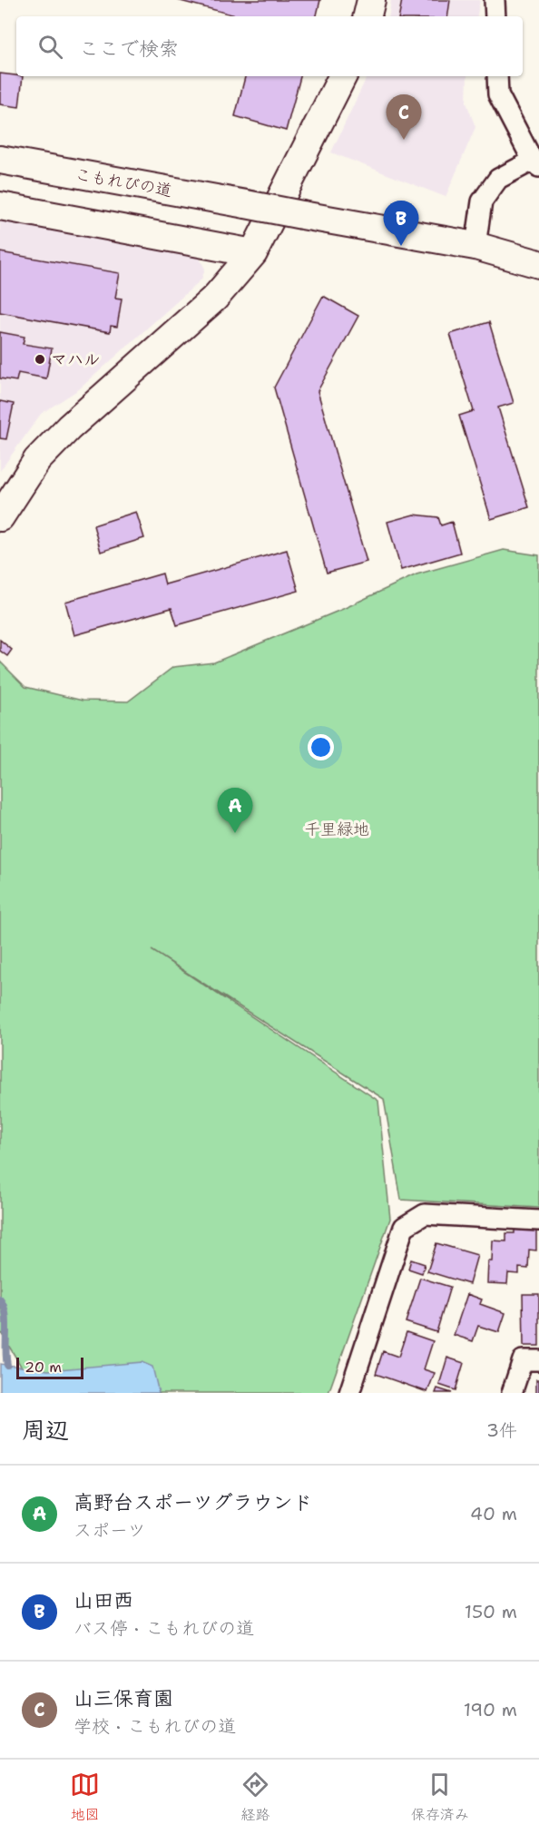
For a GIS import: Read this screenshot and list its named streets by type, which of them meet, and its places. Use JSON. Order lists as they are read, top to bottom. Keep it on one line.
{"streets":{"street":["こもれびの道"]},"parks":["千里緑地"],"places":["マハル"],"scale_bar":"20 m","page":{"search":"ここで検索","pins":["C","B","A"],"scale":"20 m","heading":["周辺","3件"],"list":[{"mark":"A","name":"高野台スポーツグラウンド","note":"スポーツ","value":"40 m"},{"mark":"B","name":"山田西","note":"バス停 · こもれびの道","value":"150 m"},{"mark":"C","name":"山三保育園","note":"学校 · こもれびの道","value":"190 m"}],"nav":["地図","経路","保存済み"]}}
